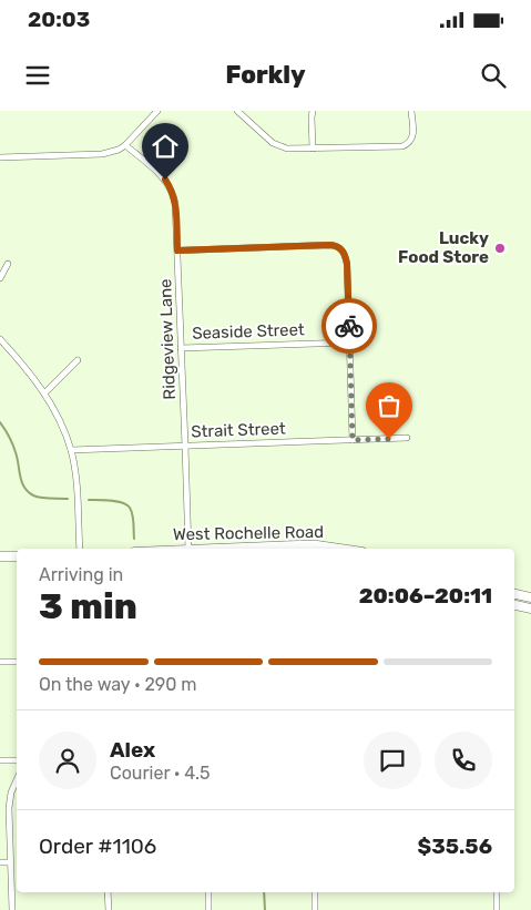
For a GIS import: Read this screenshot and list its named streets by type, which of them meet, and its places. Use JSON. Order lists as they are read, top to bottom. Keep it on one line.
{"streets":{"street":["Seaside Street","Ridgeview Lane","Strait Street","West Rochelle Road"]},"crossings":[["Seaside Street","Ridgeview Lane"],["Ridgeview Lane","Strait Street"]],"places":["Lucky Food Store"],"page":{"status":"20:03","header":"Forkly","heading":["3 min","Arriving in","20:06–20:11"],"panel":["Alex","Courier · 4.5","Order #1106","$35.56"],"bar":"On the way · 290 m"}}
